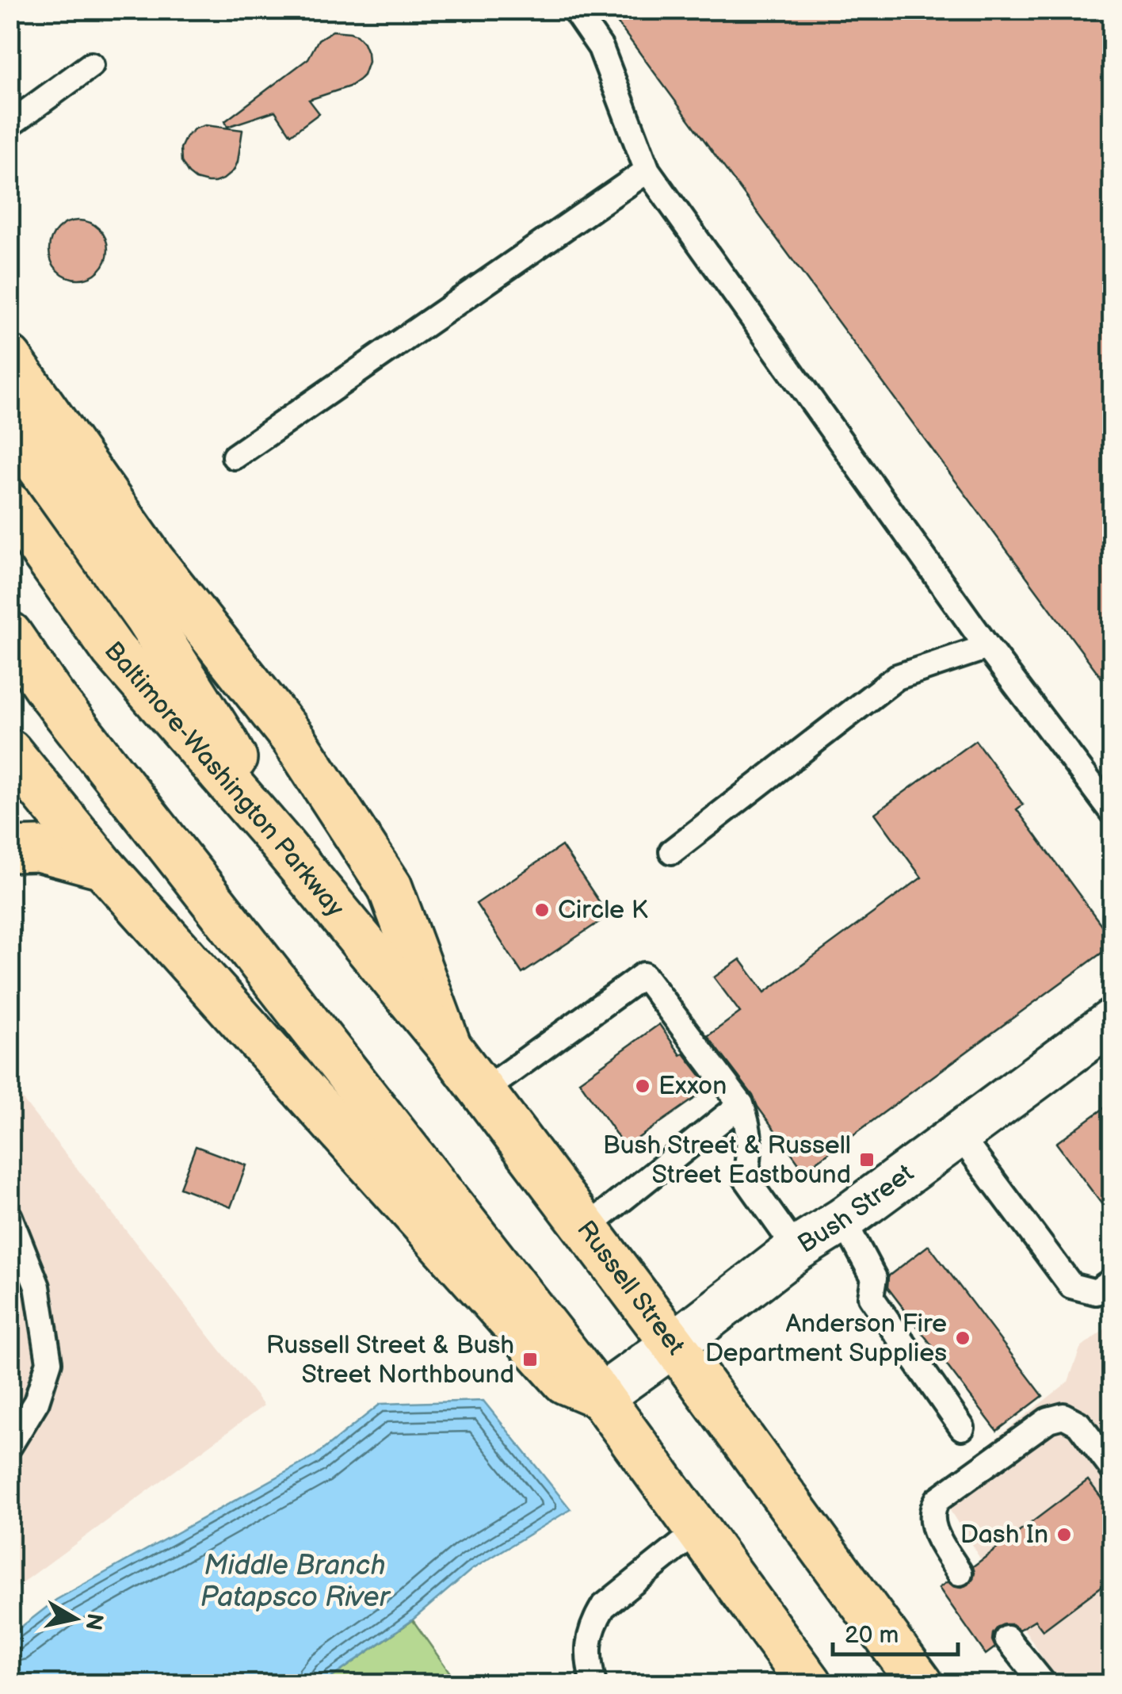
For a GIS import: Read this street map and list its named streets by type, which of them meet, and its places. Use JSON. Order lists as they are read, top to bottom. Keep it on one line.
{"streets":{"main road":["Baltimore-Washington Parkway","Russell Street"],"street":["Bush Street"]},"crossings":[["Baltimore-Washington Parkway","Russell Street"],["Bush Street","Russell Street"]],"water":["Middle Branch Patapsco River"],"places":{"other":["Circle K","Exxon","Anderson Fire Department Supplies","Dash In"],"transit":["Bush Street & Russell Street Eastbound","Russell Street & Bush Street Northbound"]},"scale_bar":"20 m","north":"right"}
